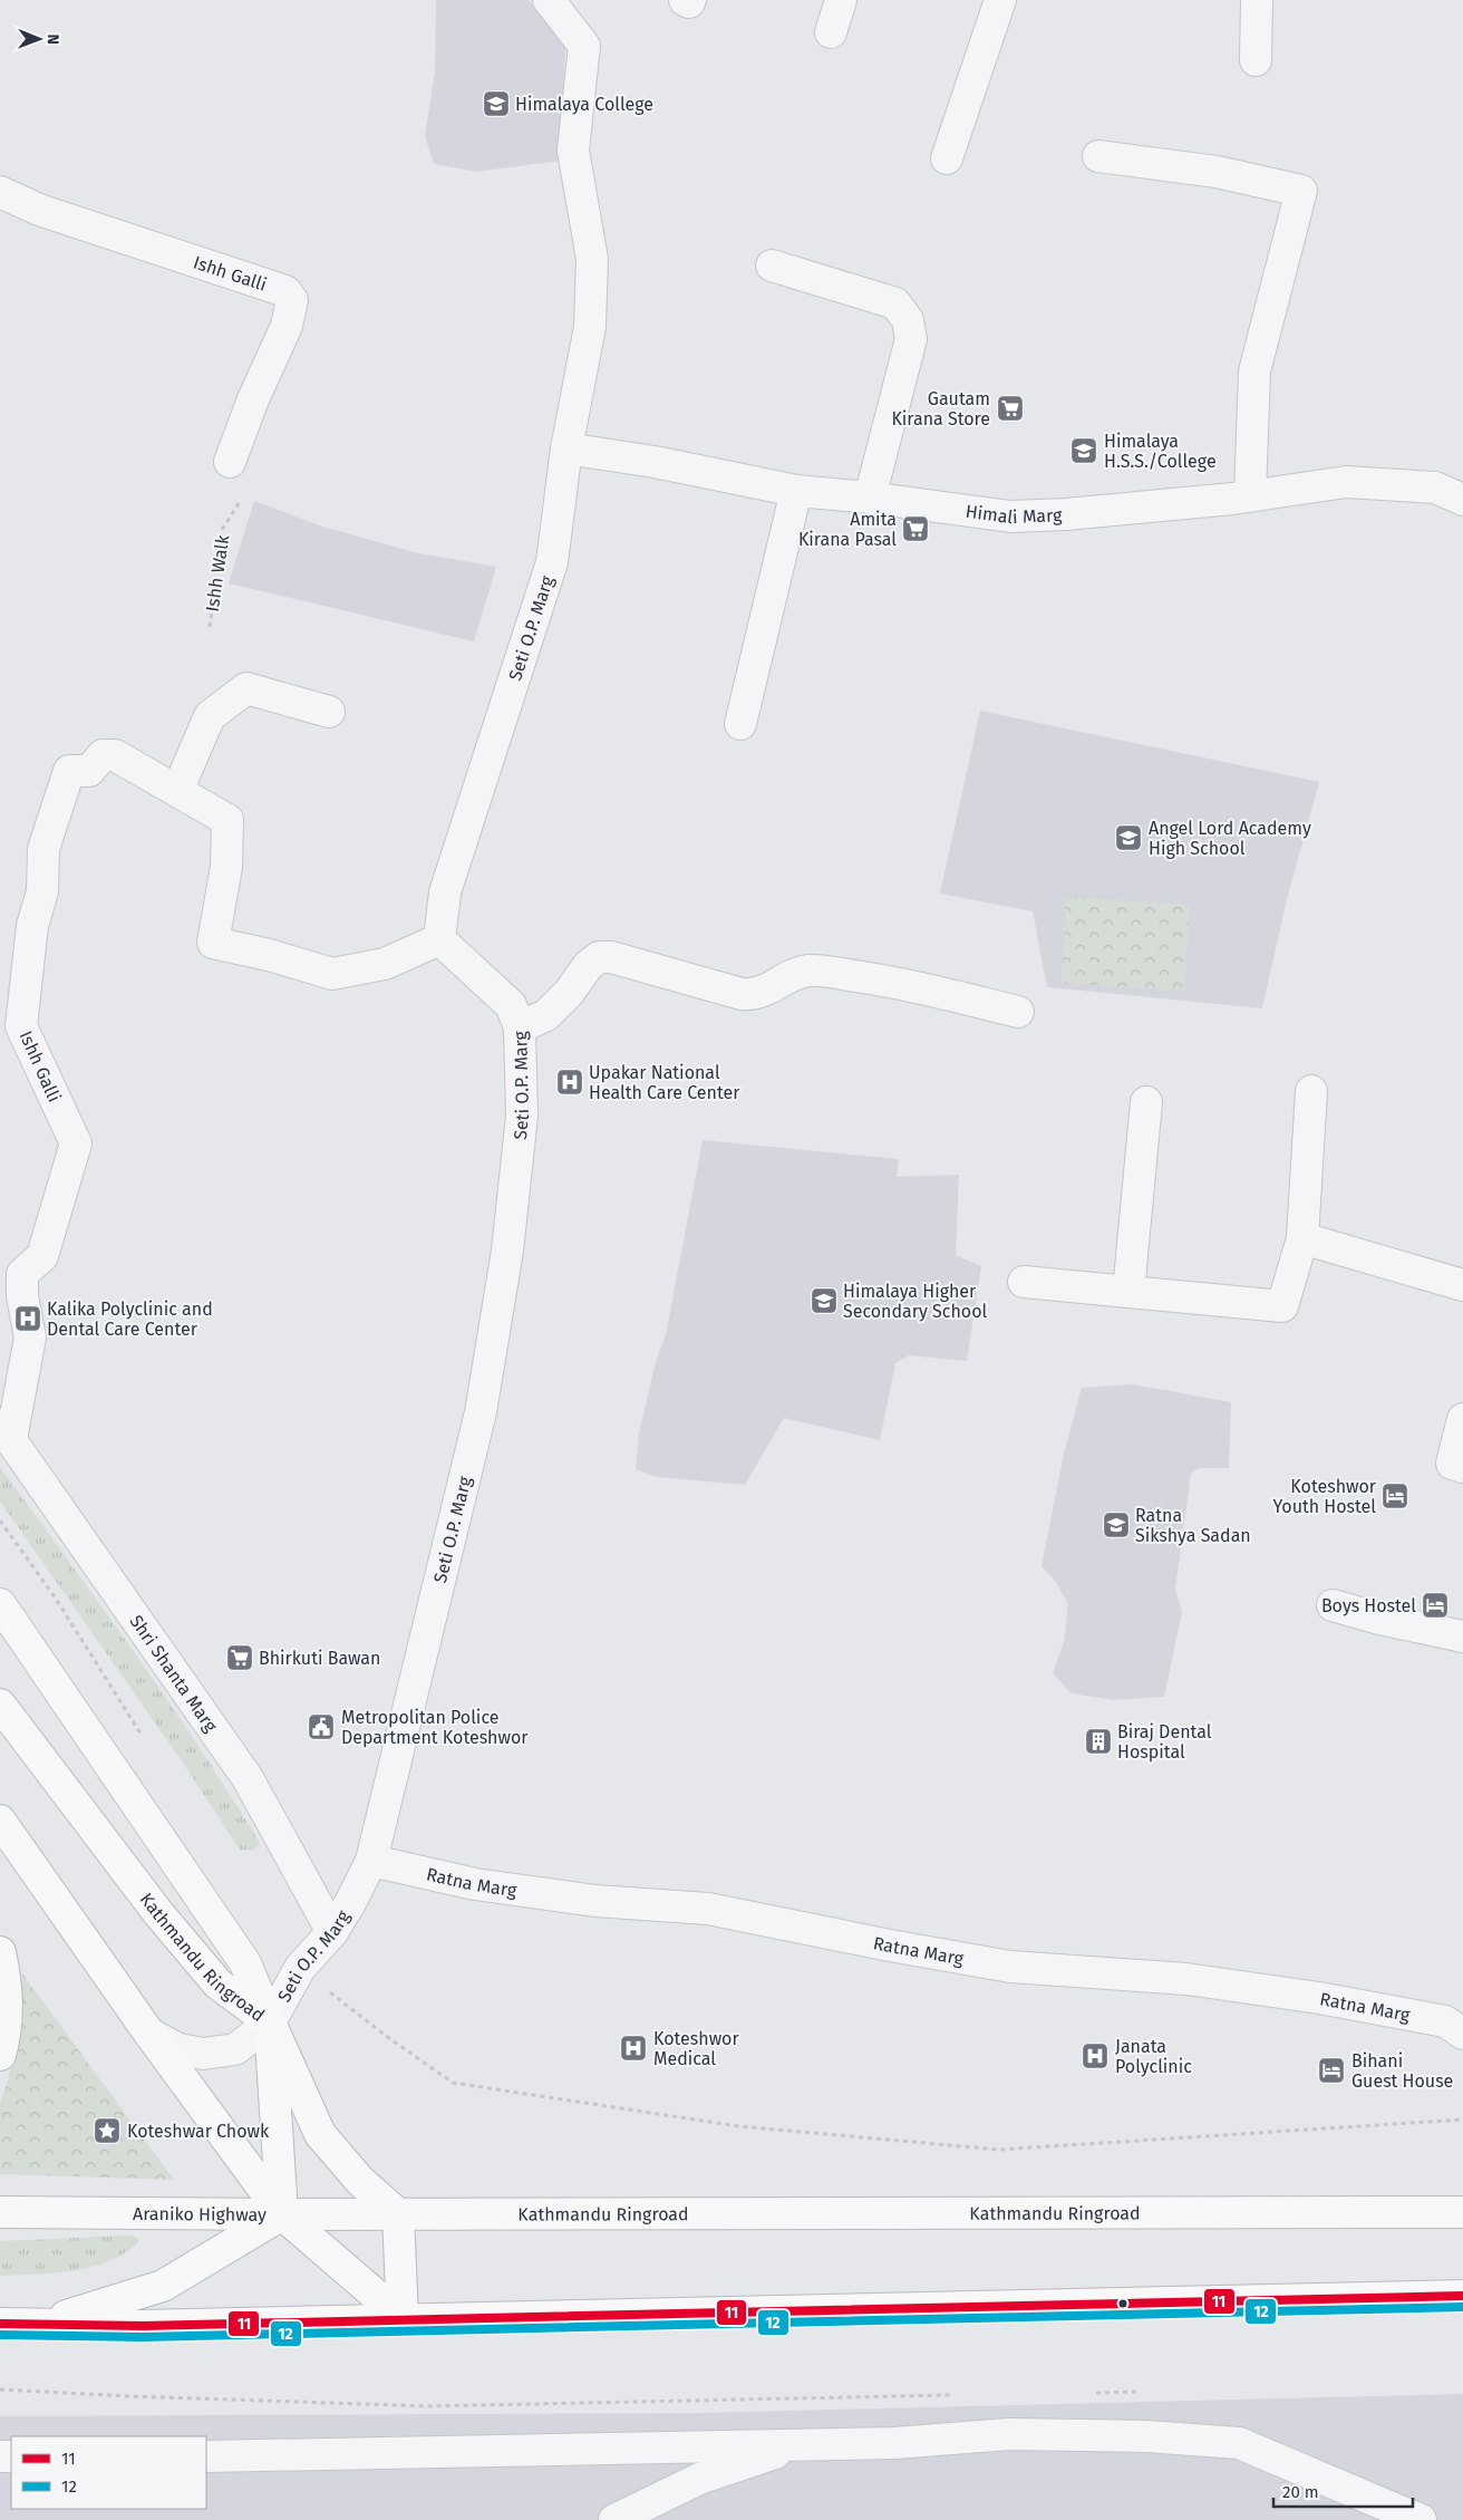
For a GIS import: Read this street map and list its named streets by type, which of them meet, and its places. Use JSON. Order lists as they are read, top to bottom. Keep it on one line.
{"streets":{"main road":["Kathmandu Ringroad","Araniko Highway"],"street":["Ishh Galli","Himali Marg","Seti O.P. Marg","Shri Shanta Marg","Ratna Marg"],"path":["Ishh Walk"]},"crossings":[["Ishh Galli","Ishh Walk"],["Ishh Galli","Seti O.P. Marg"],["Ishh Galli","Shri Shanta Marg"],["Himali Marg","Seti O.P. Marg"],["Seti O.P. Marg","Shri Shanta Marg"],["Seti O.P. Marg","Ratna Marg"],["Seti O.P. Marg","Kathmandu Ringroad"],["Kathmandu Ringroad","Araniko Highway"]],"places":{"school or university":["Himalaya College","Himalaya H.S.S./College","Angel Lord Academy High School","Himalaya Higher Secondary School","Ratna Sikshya Sadan"],"supermarket":["Gautam Kirana Store","Amita Kirana Pasal","Bhirkuti Bawan"],"hospital":["Upakar National Health Care Center","Kalika Polyclinic and Dental Care Center","Koteshwor Medical","Janata Polyclinic"],"hotel":["Koteshwor Youth Hostel","Boys Hostel","Bihani Guest House"],"public building":["Metropolitan Police Department Koteshwor"],"building":["Biraj Dental Hospital"],"place":["Koteshwar Chowk"]},"lines":["transit line 11","transit line 12"],"legend":["11","12"],"scale_bar":"20 m","north":"right"}
